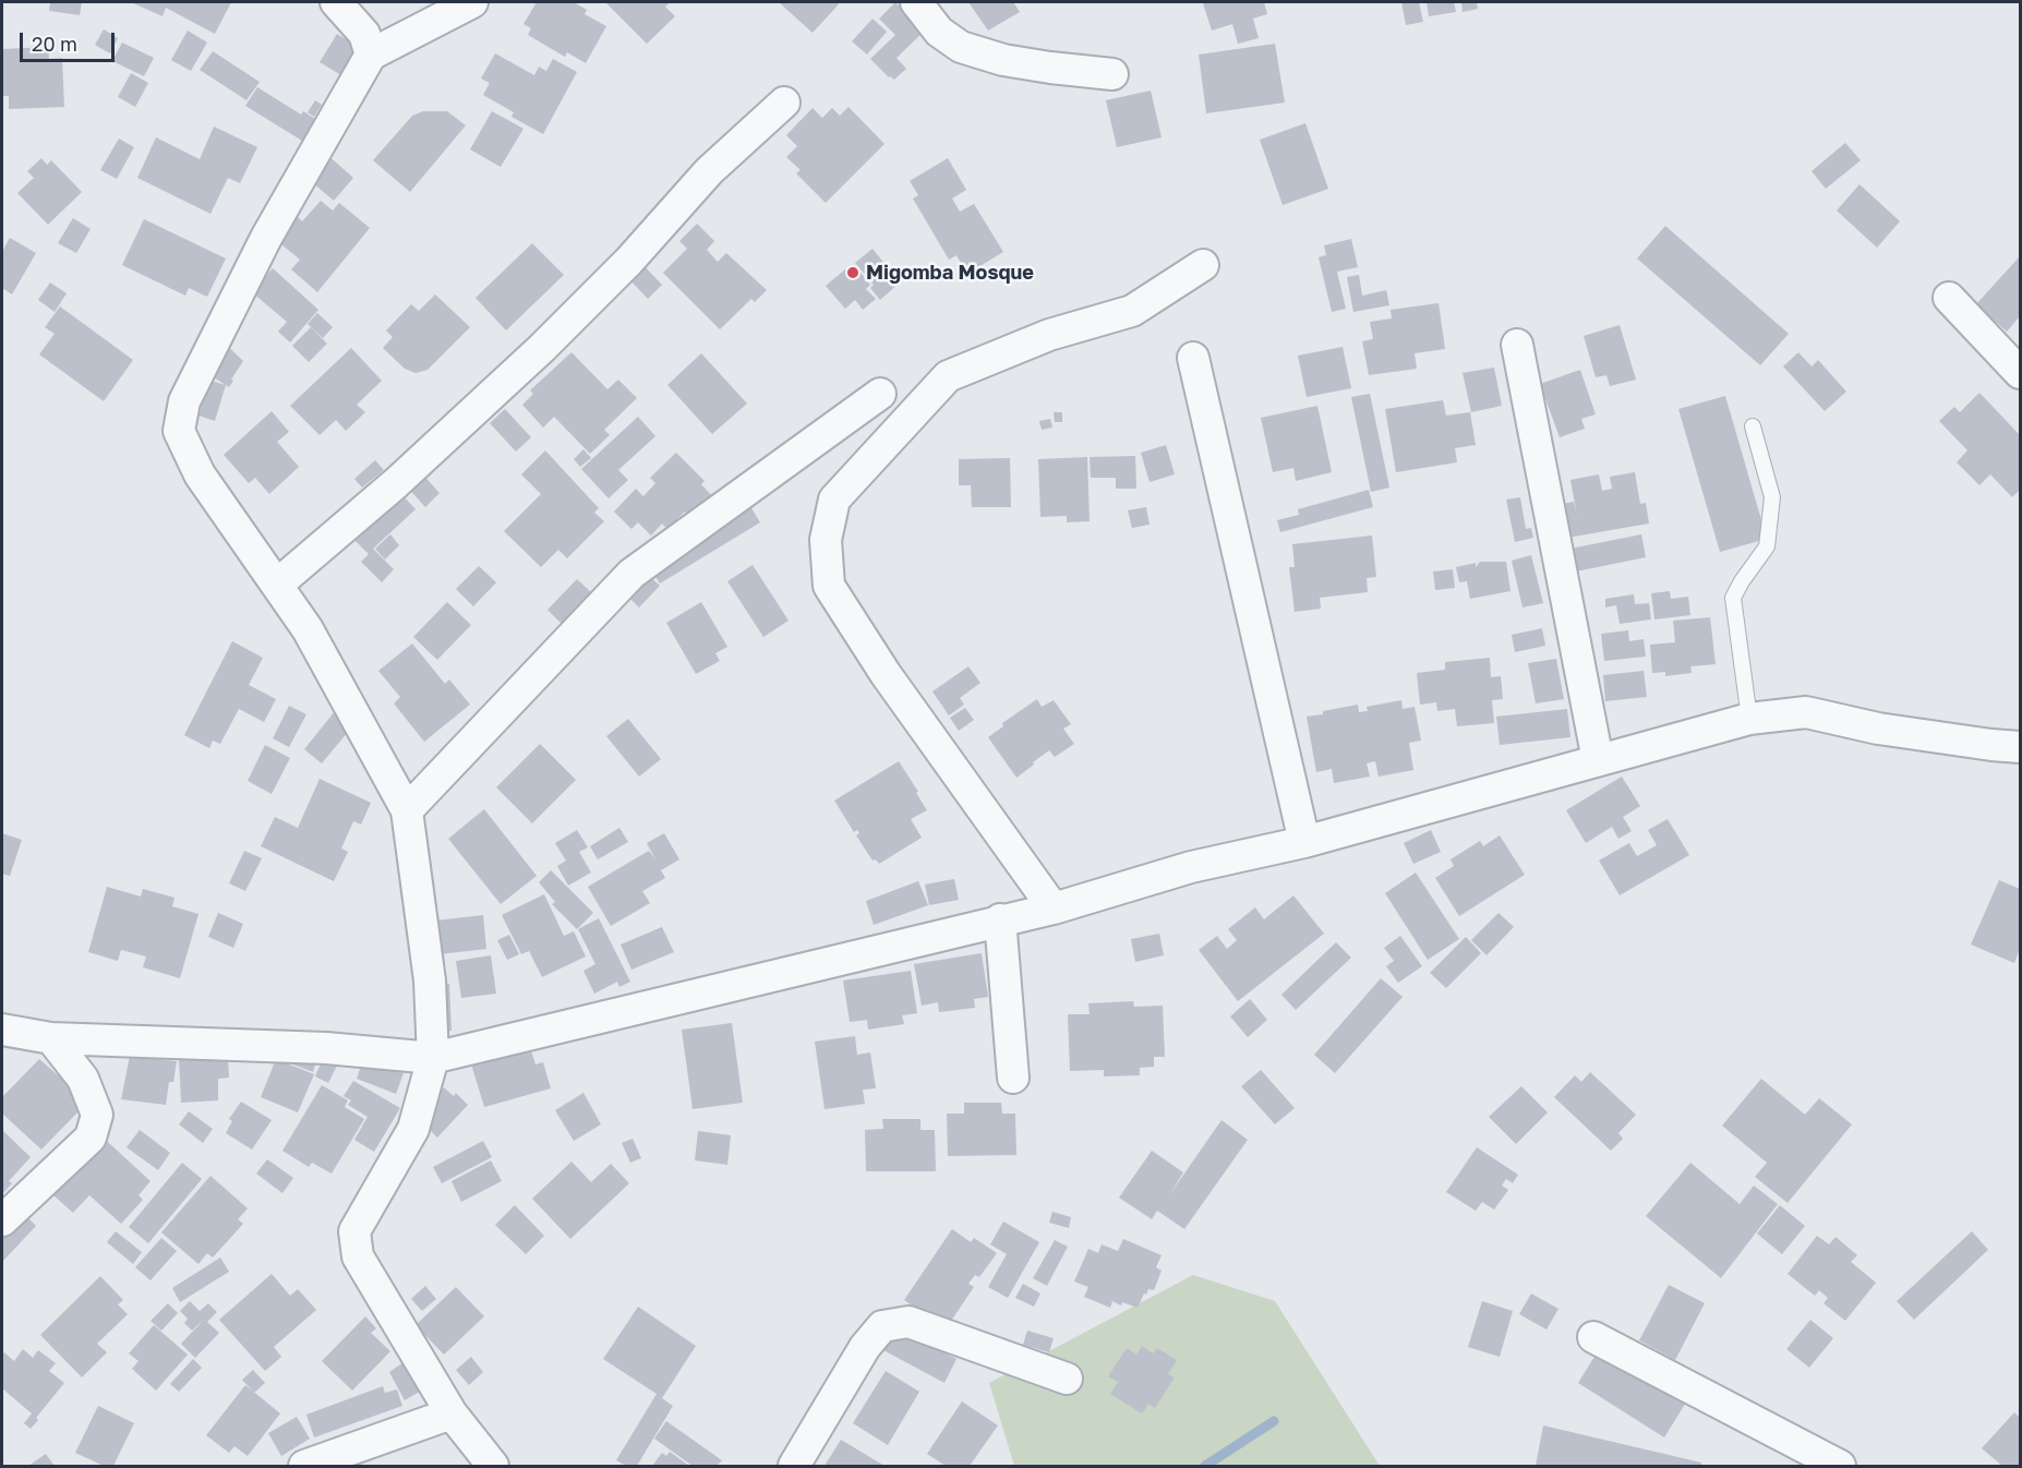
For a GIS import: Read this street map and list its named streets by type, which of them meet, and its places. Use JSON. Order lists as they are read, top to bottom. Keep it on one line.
{"places":["Migomba Mosque"],"scale_bar":"20 m"}
